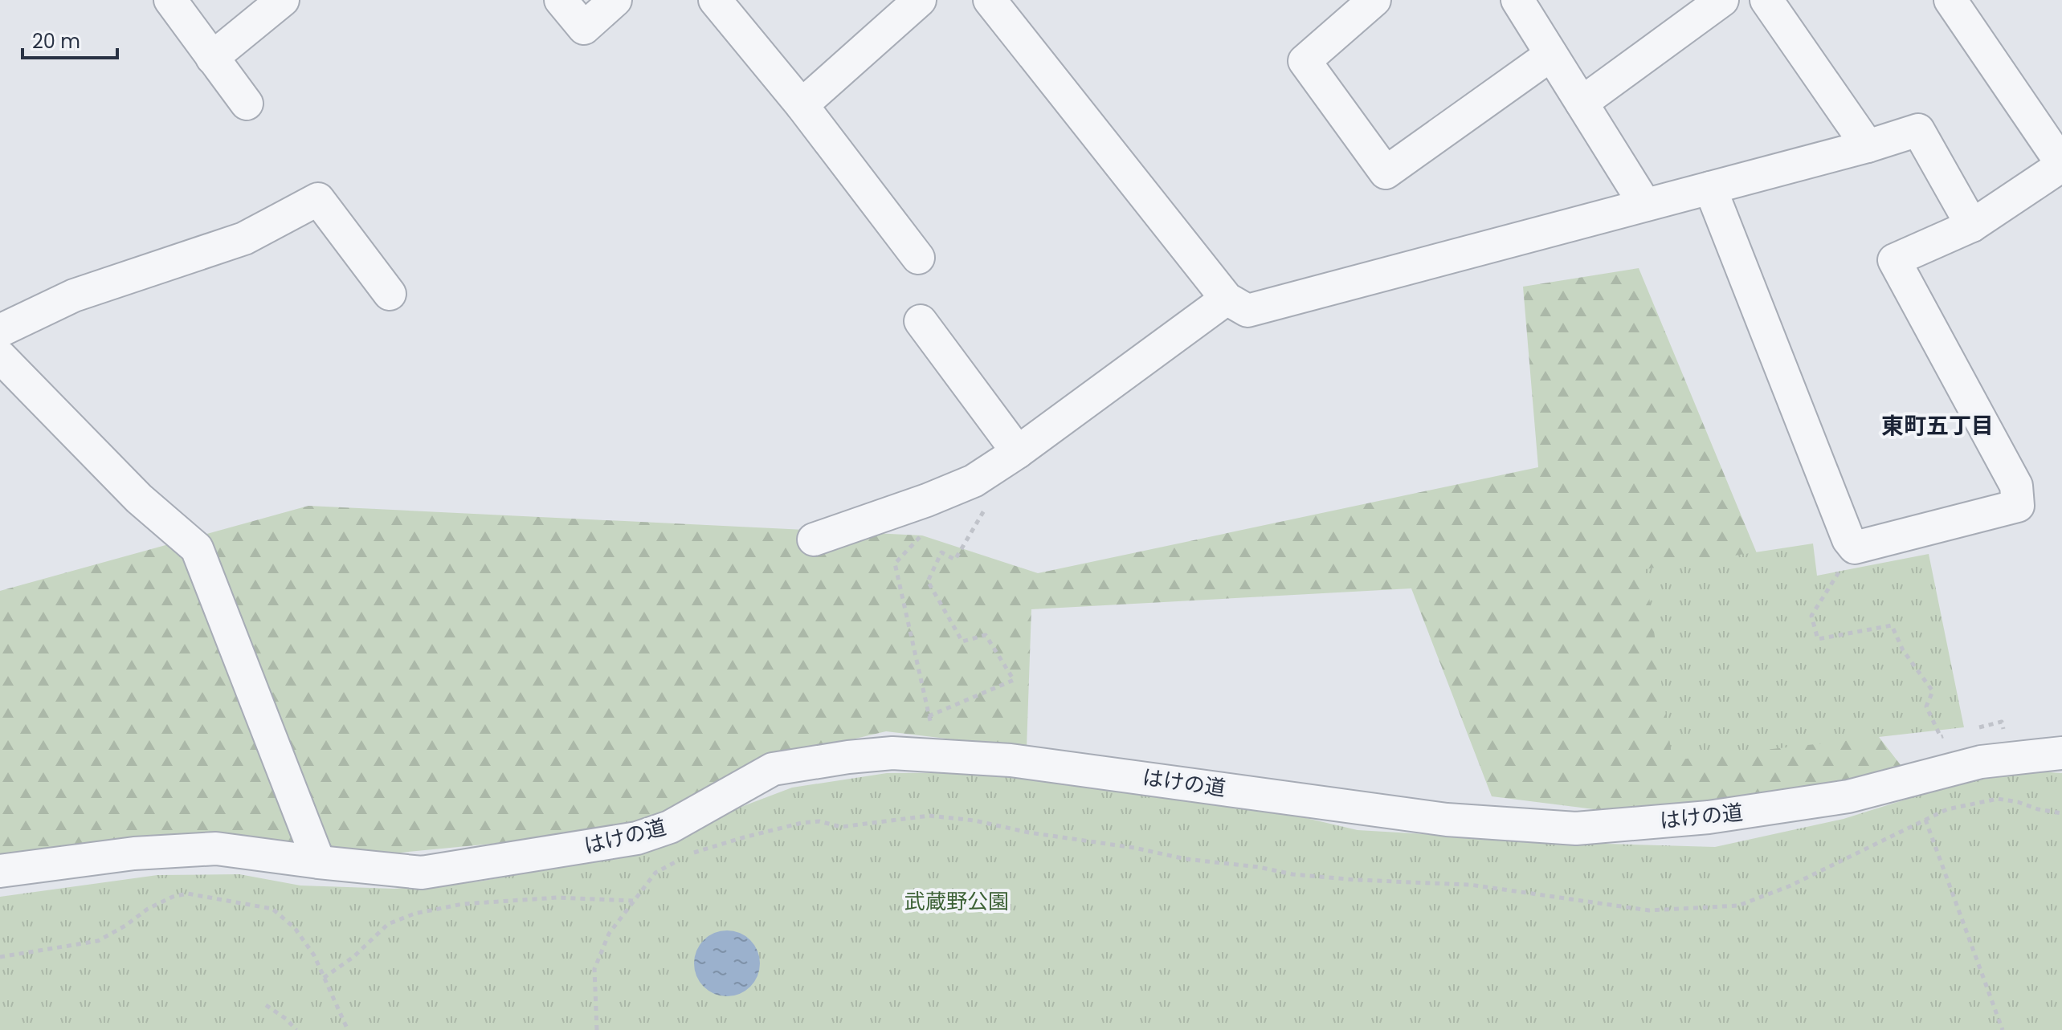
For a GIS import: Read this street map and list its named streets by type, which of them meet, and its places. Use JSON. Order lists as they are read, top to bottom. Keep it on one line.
{"streets":{"street":["はけの道"]},"districts":["東町五丁目"],"parks":["武蔵野公園"],"scale_bar":"20 m"}
